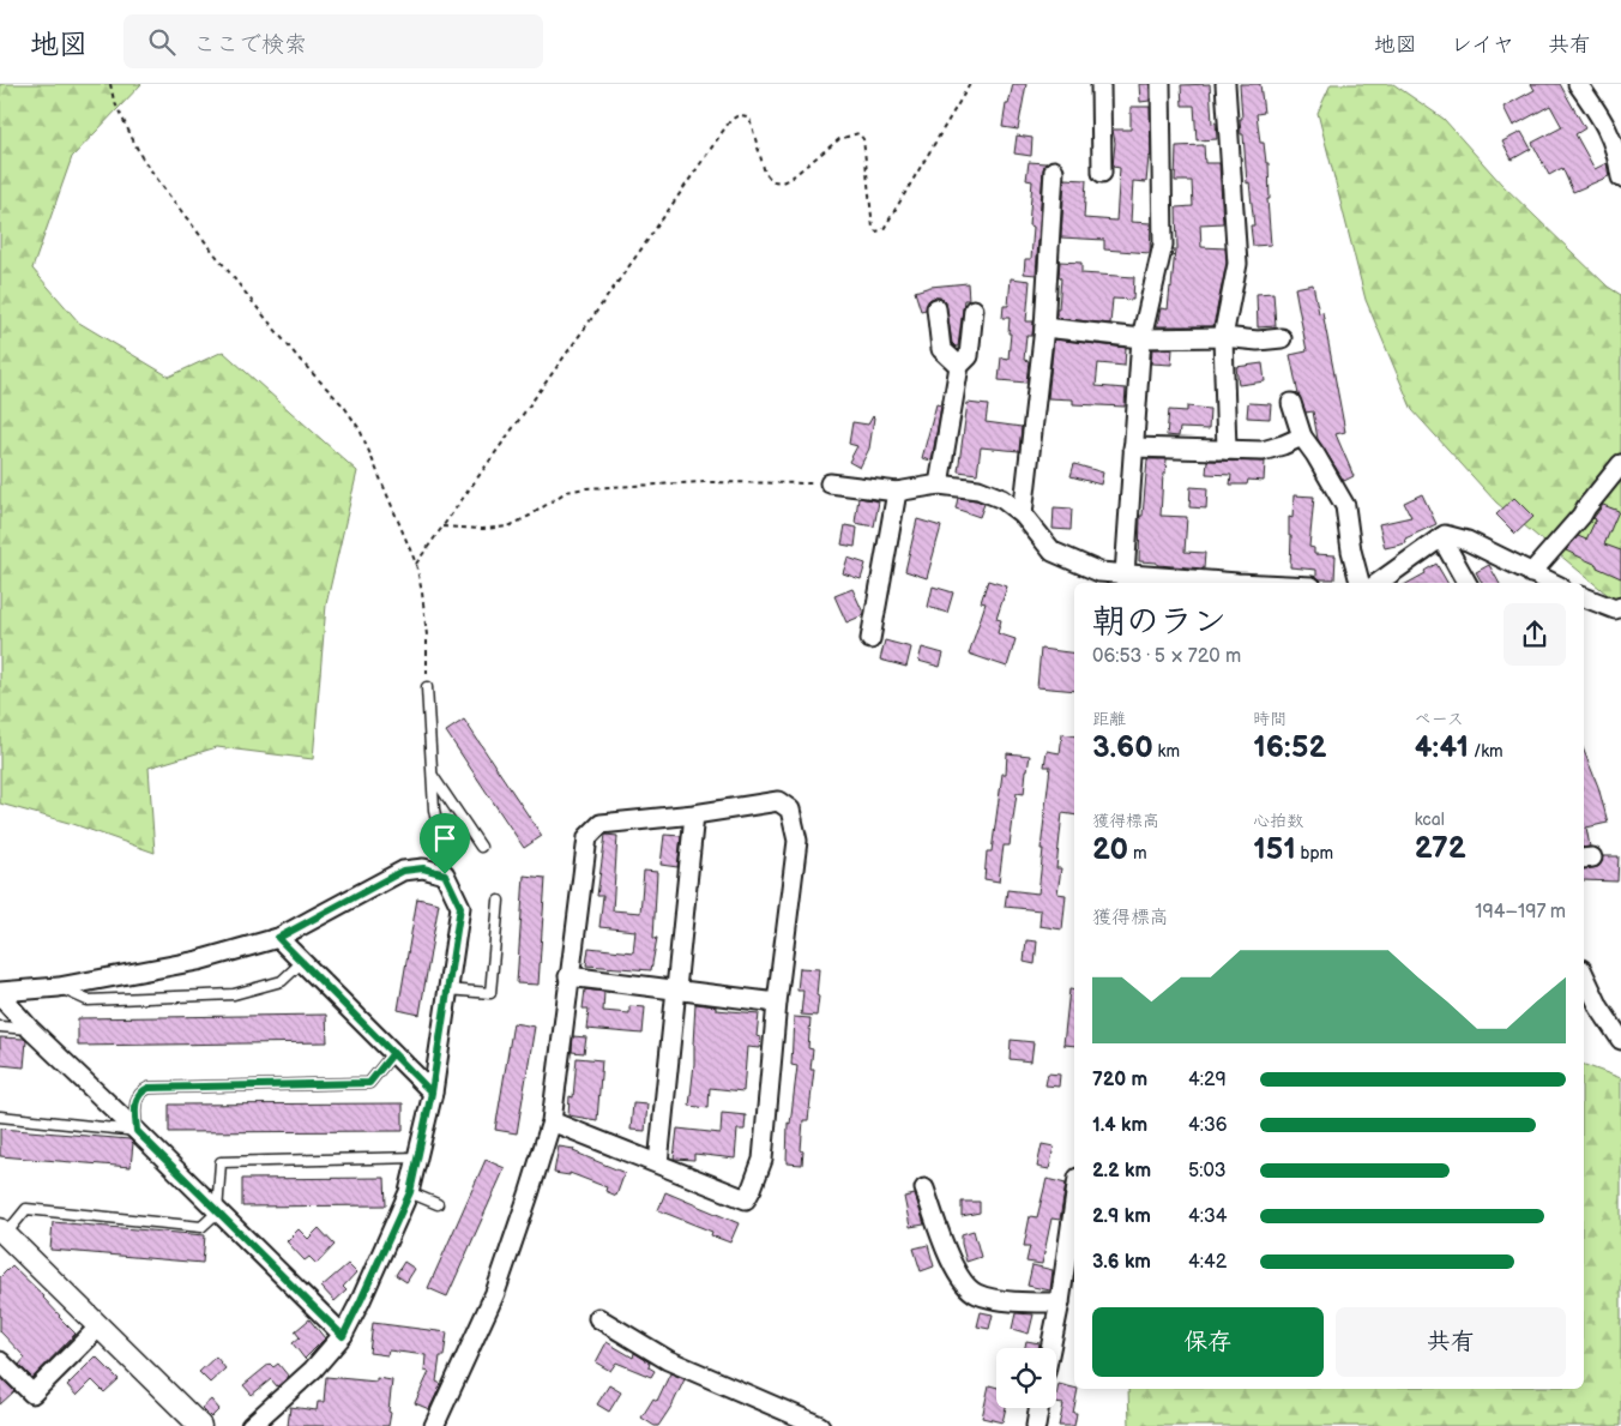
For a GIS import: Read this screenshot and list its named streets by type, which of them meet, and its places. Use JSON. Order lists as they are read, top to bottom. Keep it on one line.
{"page":{"header":"地図","search":"ここで検索","nav":["地図","レイヤ","共有"],"heading":["朝のラン","06:53 · 5 × 720 m"],"stats":[["距離","3.60 km"],["時間","16:52"],["ペース","4:41 /km"],["獲得標高","20 m"],["心拍数","151 bpm"],["kcal","272"]],"chart":["獲得標高","194–197 m"],"list":[{"name":"720 m","note":"4:29"},{"name":"1.4 km","note":"4:36"},{"name":"2.2 km","note":"5:03"},{"name":"2.9 km","note":"4:34"},{"name":"3.6 km","note":"4:42"}],"buttons":["保存","共有"]}}
